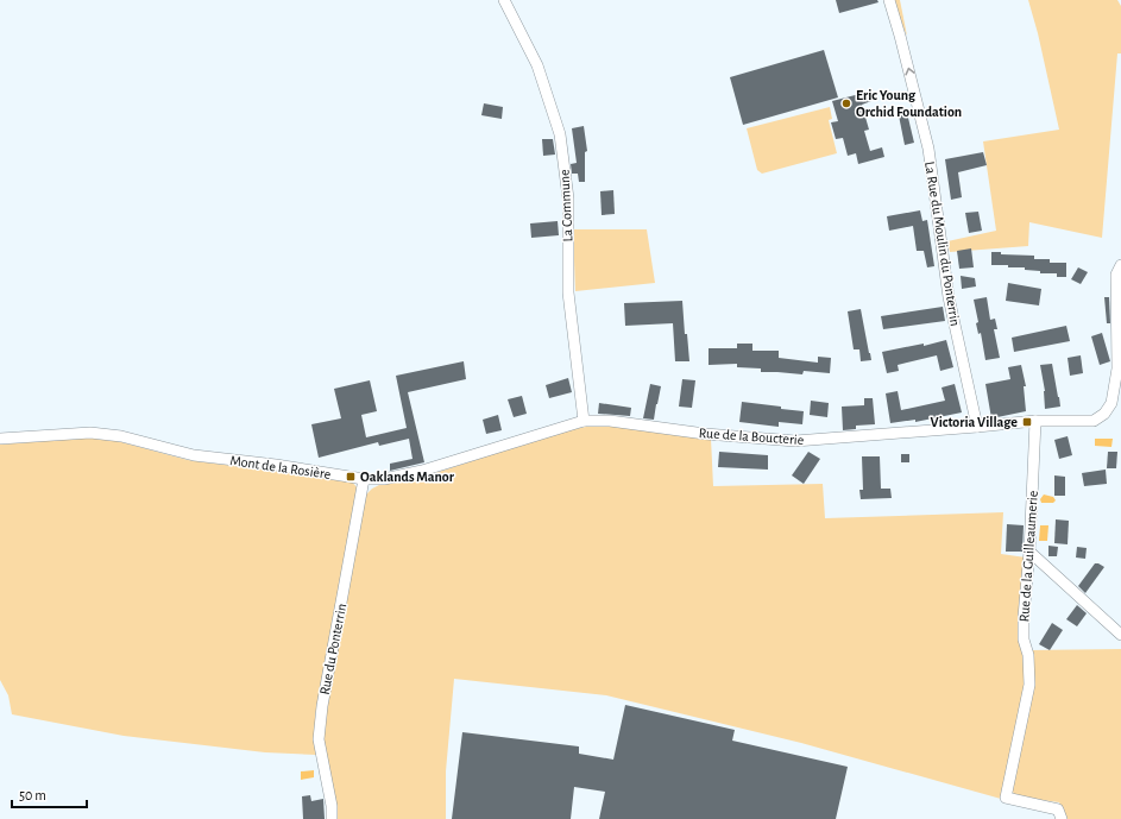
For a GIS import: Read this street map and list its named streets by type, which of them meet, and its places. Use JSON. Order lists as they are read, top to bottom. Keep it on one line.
{"streets":{"street":["La Commune","La Rue du Moulin du Ponterrin","Rue de la Boucterie","Mont de la Rosière","Rue de la Guilleaumerie","Rue du Ponterrin"]},"crossings":[["La Commune","Rue de la Boucterie"],["La Commune","Mont de la Rosière"],["La Rue du Moulin du Ponterrin","Rue de la Boucterie"],["Rue de la Boucterie","Mont de la Rosière"],["Rue de la Boucterie","Rue de la Guilleaumerie"],["Mont de la Rosière","Rue du Ponterrin"]],"one_way":["La Rue du Moulin du Ponterrin"],"places":{"other":["Eric Young Orchid Foundation"],"transit":["Victoria Village","Oaklands Manor"]},"scale_bar":"50 m"}
